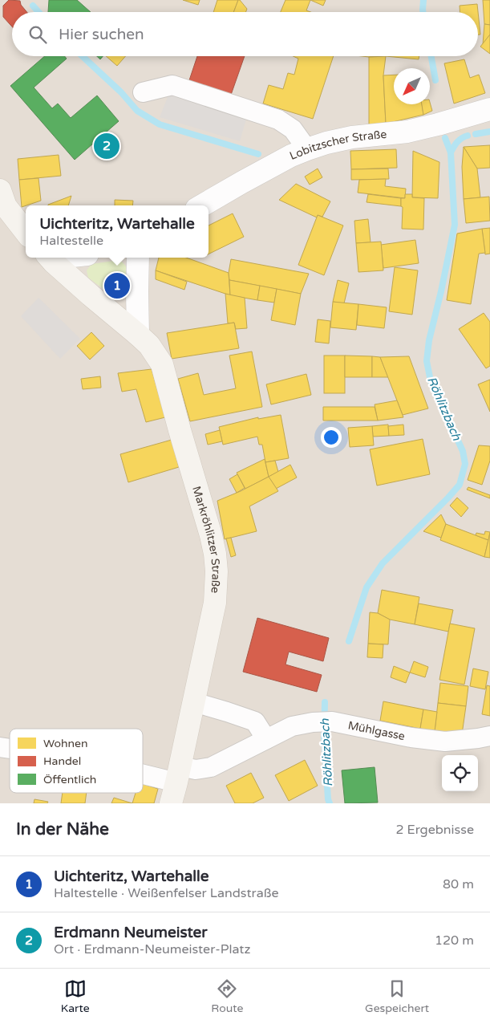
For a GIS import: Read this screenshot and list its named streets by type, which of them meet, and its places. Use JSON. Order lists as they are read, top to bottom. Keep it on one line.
{"streets":{"main road":["Markröhlitzer Straße"],"street":["Lobitzscher Straße","Mühlgasse"]},"crossings":[["Markröhlitzer Straße","Mühlgasse"]],"water":["Röhlitzbach"],"legend":["Wohnen","Handel","Öffentlich"],"north":"bottom left","page":{"search":"Hier suchen","pins":["2","1"],"popup":["Uichteritz, Wartehalle","Haltestelle"],"heading":["In der Nähe","2 Ergebnisse"],"list":[{"mark":"1","name":"Uichteritz, Wartehalle","note":"Haltestelle · Weißenfelser Landstraße","value":"80 m"},{"mark":"2","name":"Erdmann Neumeister","note":"Ort · Erdmann-Neumeister-Platz","value":"120 m"}],"nav":["Karte","Route","Gespeichert"]}}
